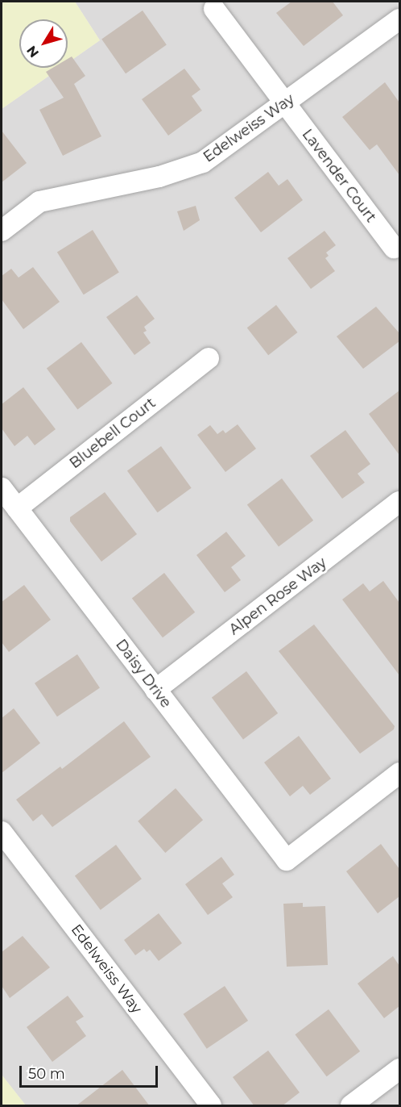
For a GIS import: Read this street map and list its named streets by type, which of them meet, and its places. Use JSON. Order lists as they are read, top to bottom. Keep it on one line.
{"streets":{"street":["Edelweiss Way","Lavender Court","Bluebell Court","Alpen Rose Way","Daisy Drive"]},"crossings":[["Edelweiss Way","Lavender Court"],["Bluebell Court","Daisy Drive"],["Alpen Rose Way","Daisy Drive"]],"scale_bar":"50 m","north":"bottom left"}
